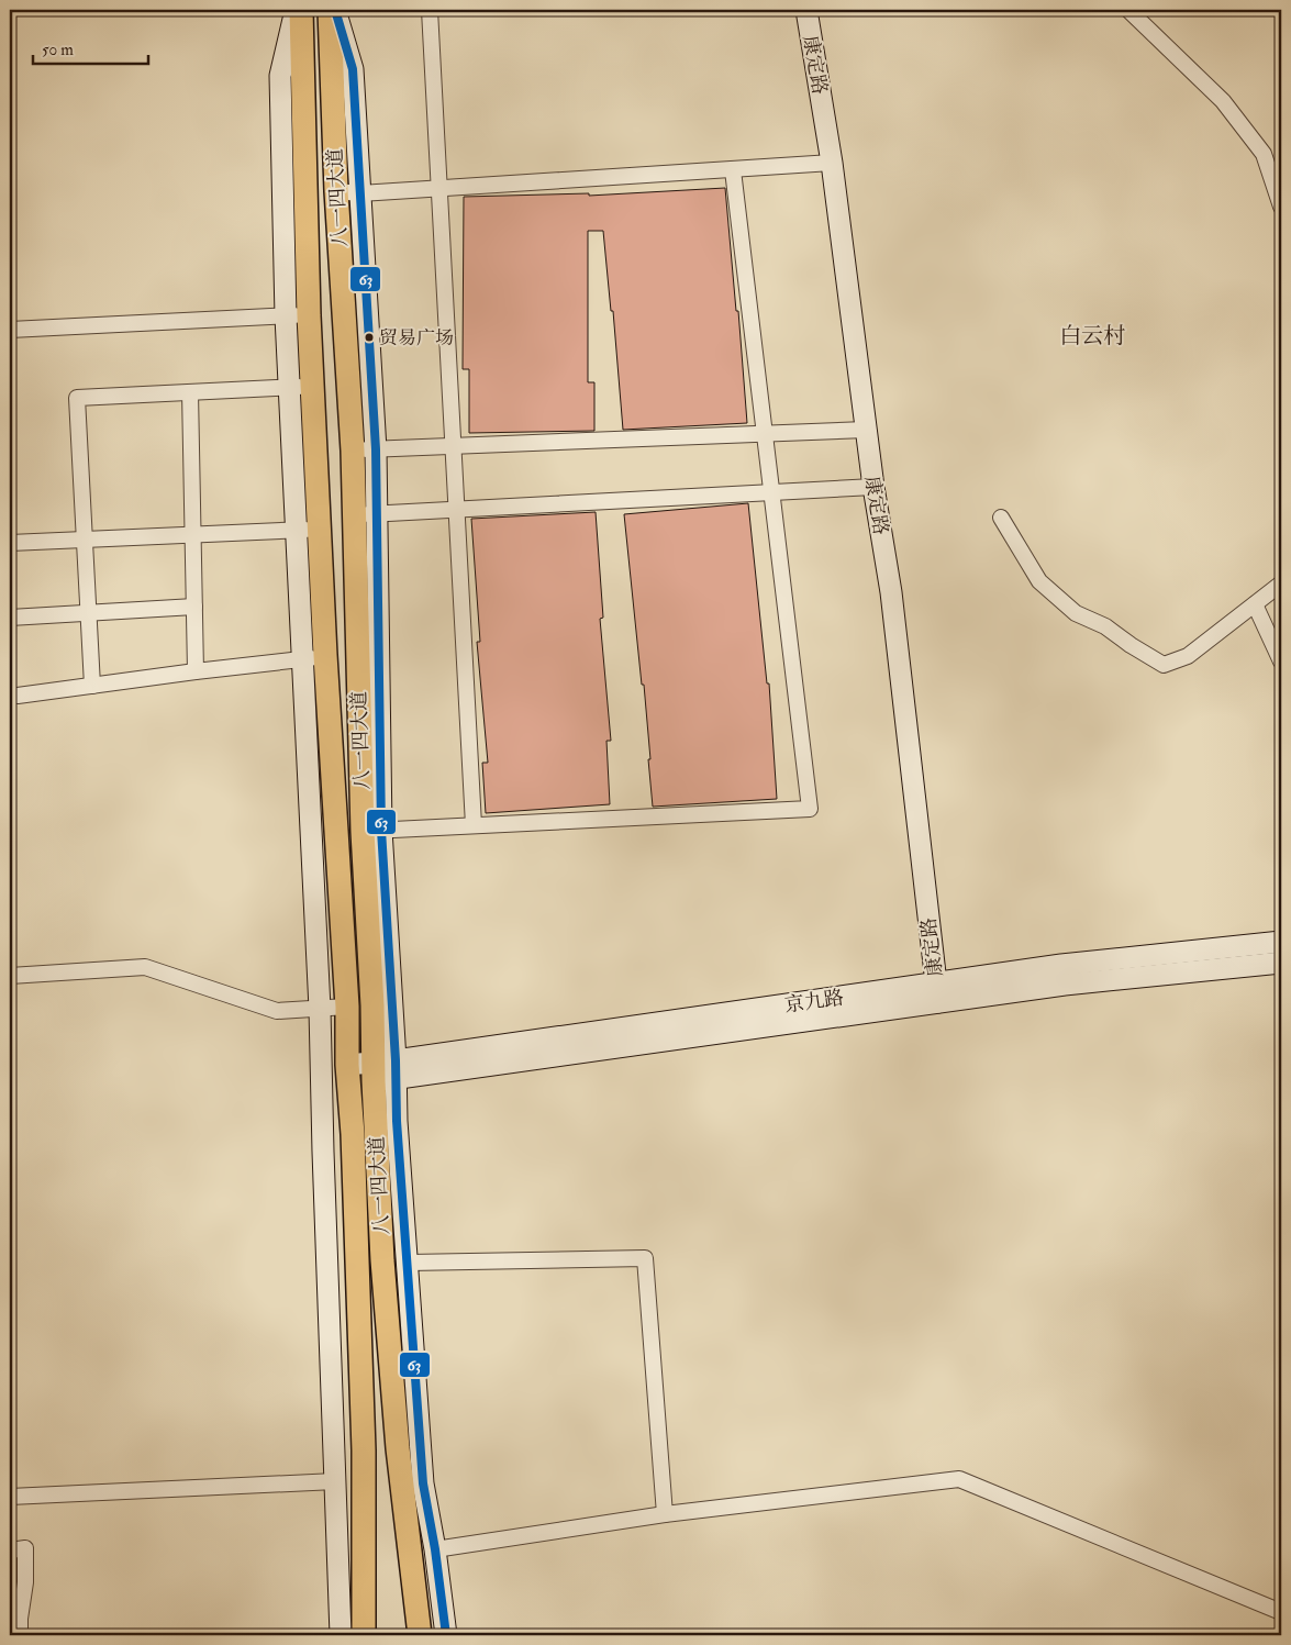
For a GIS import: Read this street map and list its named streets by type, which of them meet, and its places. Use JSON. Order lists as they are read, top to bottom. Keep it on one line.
{"streets":{"main road":["八一四大道"],"street":["康定路","京九路"]},"crossings":[["康定路","京九路"],["八一四大道","京九路"]],"districts":["白云村"],"places":["贸易广场"],"lines":["transit line 63"],"scale_bar":"50 m"}
